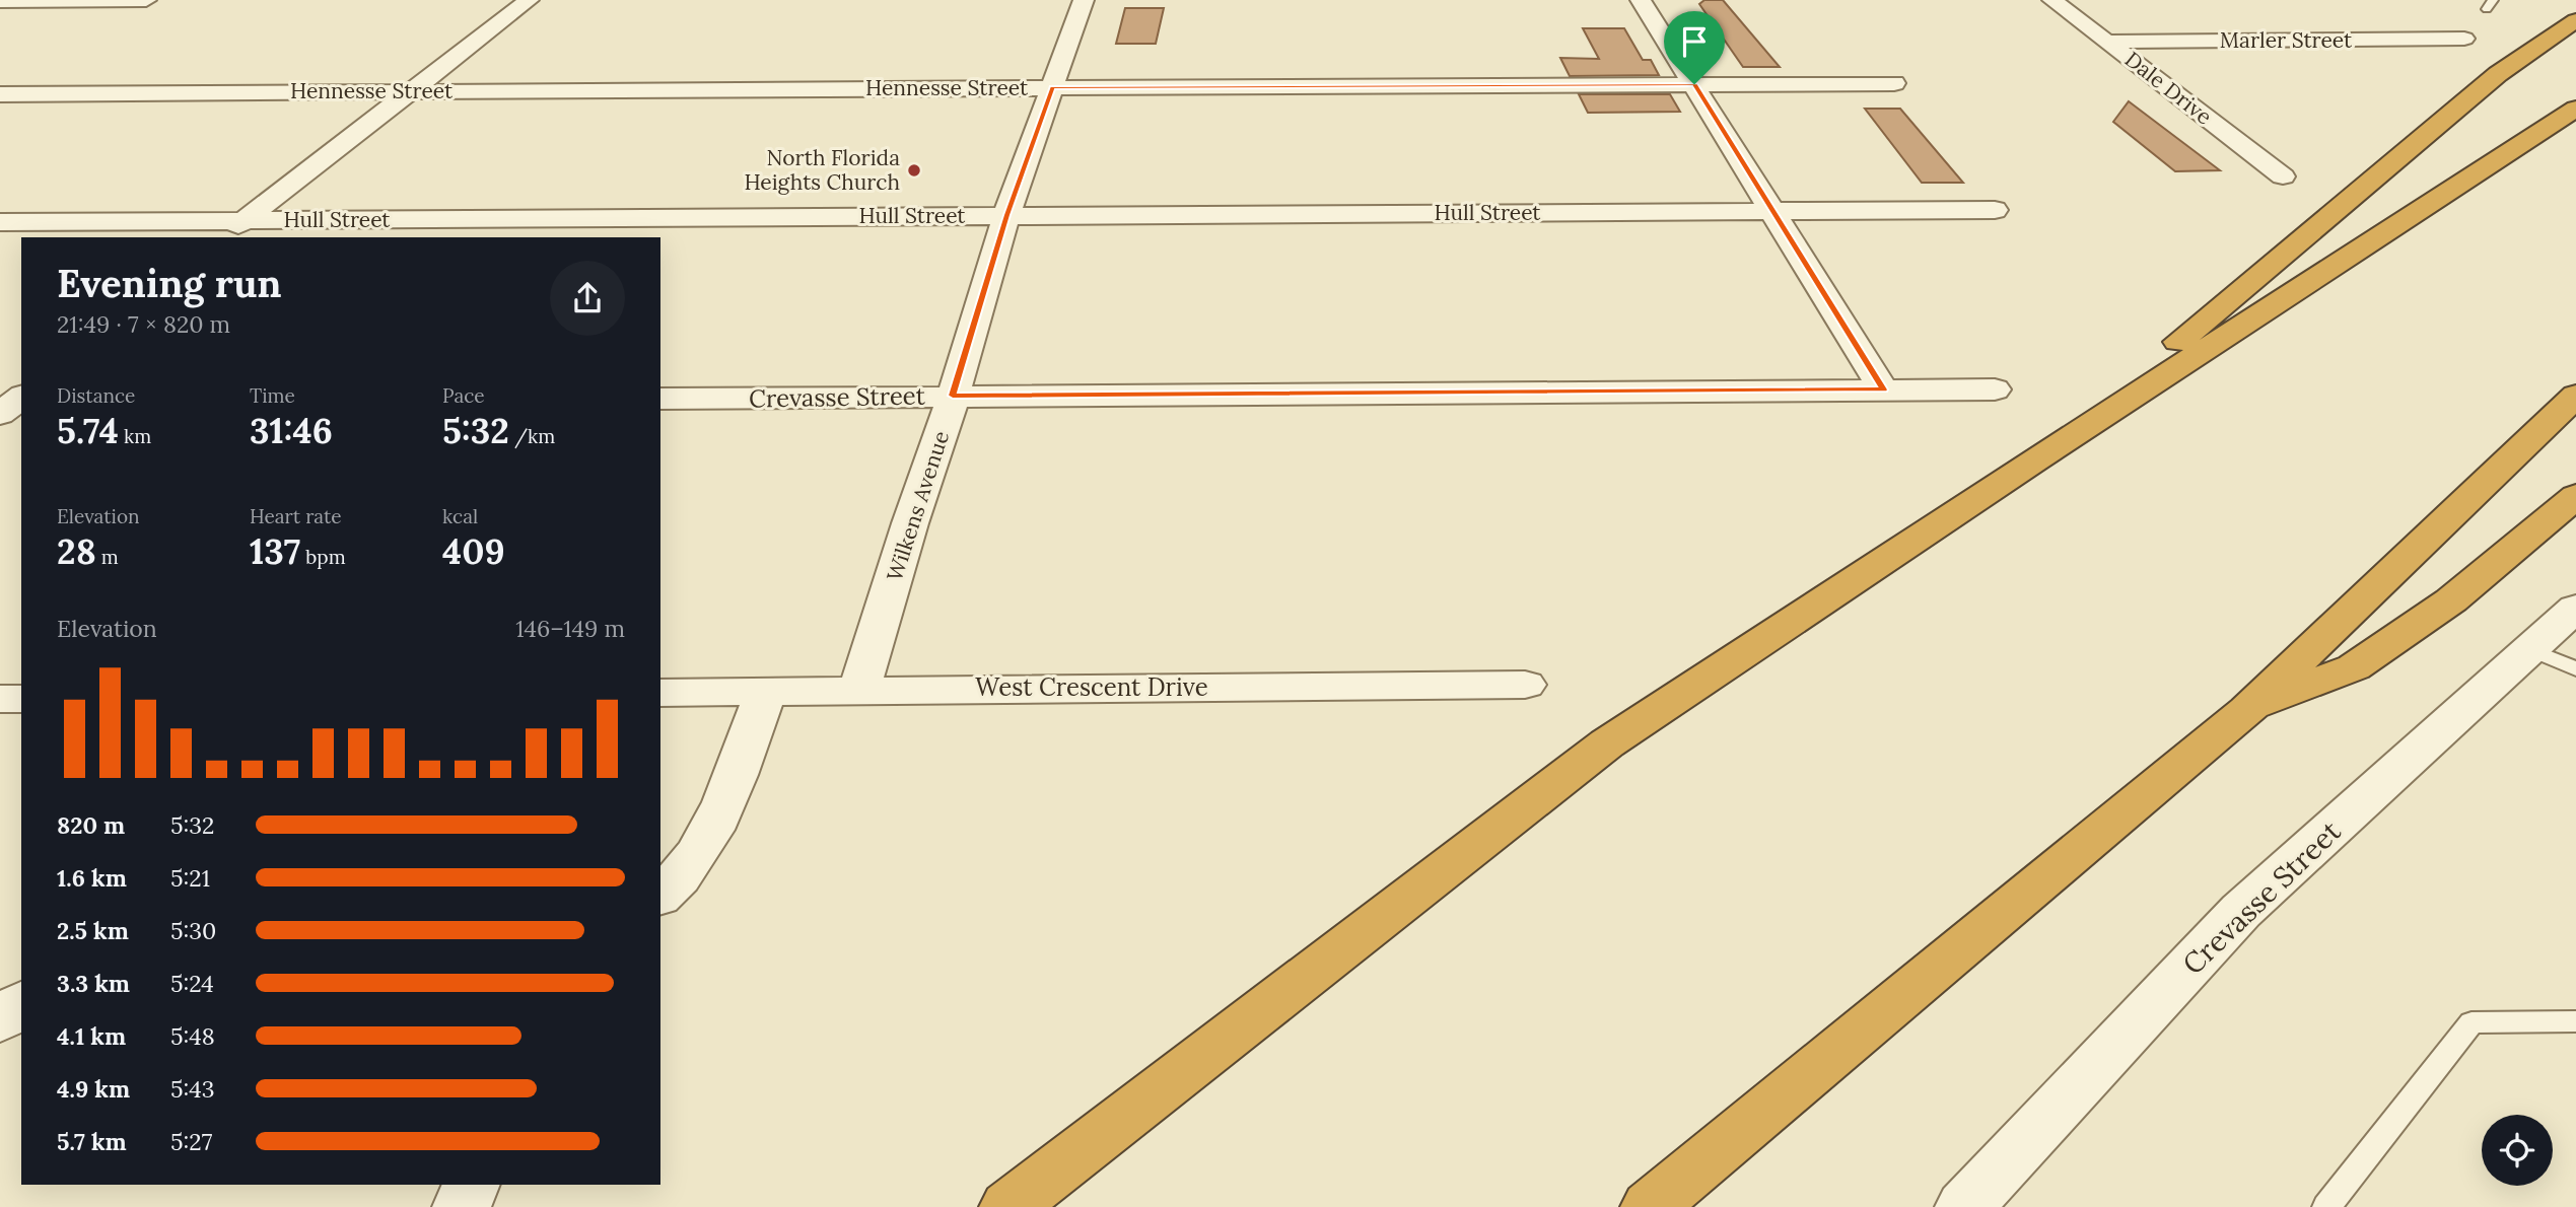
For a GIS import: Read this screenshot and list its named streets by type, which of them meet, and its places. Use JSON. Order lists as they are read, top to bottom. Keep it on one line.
{"streets":{"street":["Marler Street","Hennesse Street","Dale Drive","Hull Street","Crevasse Street","Wilkens Avenue","West Crescent Drive"]},"crossings":[["Marler Street","Dale Drive"],["Hennesse Street","Wilkens Avenue"],["Hull Street","Wilkens Avenue"],["Crevasse Street","Wilkens Avenue"],["Wilkens Avenue","West Crescent Drive"]],"places":["North Florida Heights Church"],"page":{"heading":["Evening run","21:49 · 7 × 820 m"],"stats":[["Distance","5.74 km"],["Time","31:46"],["Pace","5:32 /km"],["Elevation","28 m"],["Heart rate","137 bpm"],["kcal","409"]],"chart":["Elevation","146–149 m"],"list":[{"name":"820 m","note":"5:32"},{"name":"1.6 km","note":"5:21"},{"name":"2.5 km","note":"5:30"},{"name":"3.3 km","note":"5:24"},{"name":"4.1 km","note":"5:48"},{"name":"4.9 km","note":"5:43"},{"name":"5.7 km","note":"5:27"}]}}
